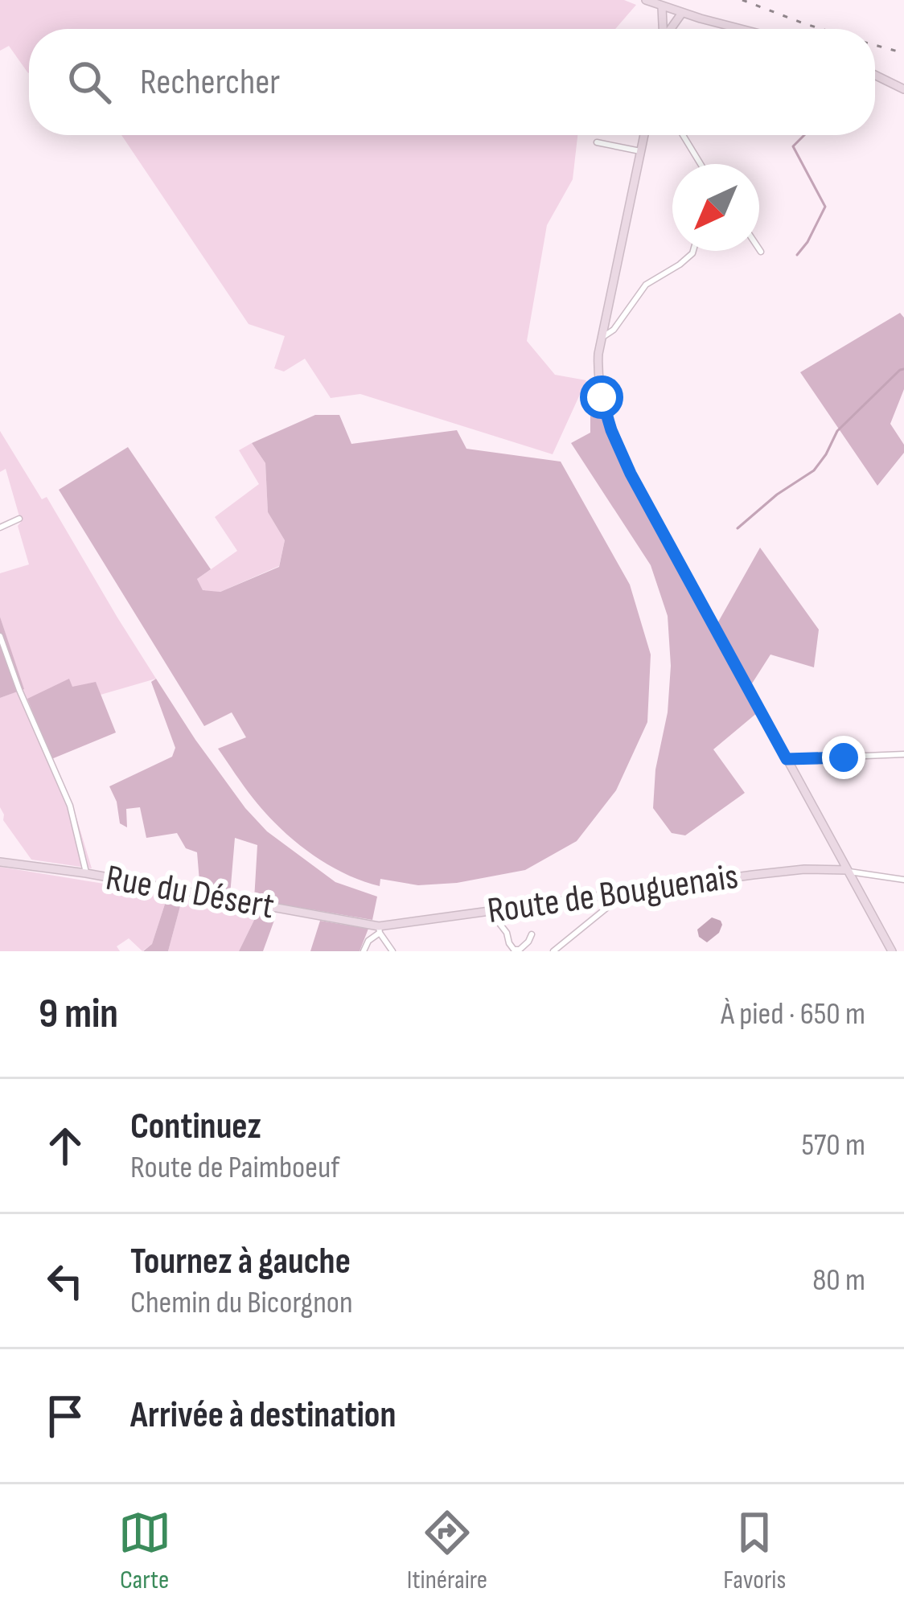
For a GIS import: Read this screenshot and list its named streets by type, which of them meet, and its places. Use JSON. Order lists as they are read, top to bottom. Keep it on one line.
{"streets":{"street":["Rue du Désert","Route de Bouguenais"]},"crossings":[["Rue du Désert","Route de Bouguenais"]],"north":"bottom left","page":{"search":"Rechercher","heading":["9 min","À pied · 650 m"],"list":[["Continuez","Route de Paimboeuf","570 m"],["Tournez à gauche","Chemin du Bicorgnon","80 m"],"Arrivée à destination"],"nav":["Carte","Itinéraire","Favoris"]}}
